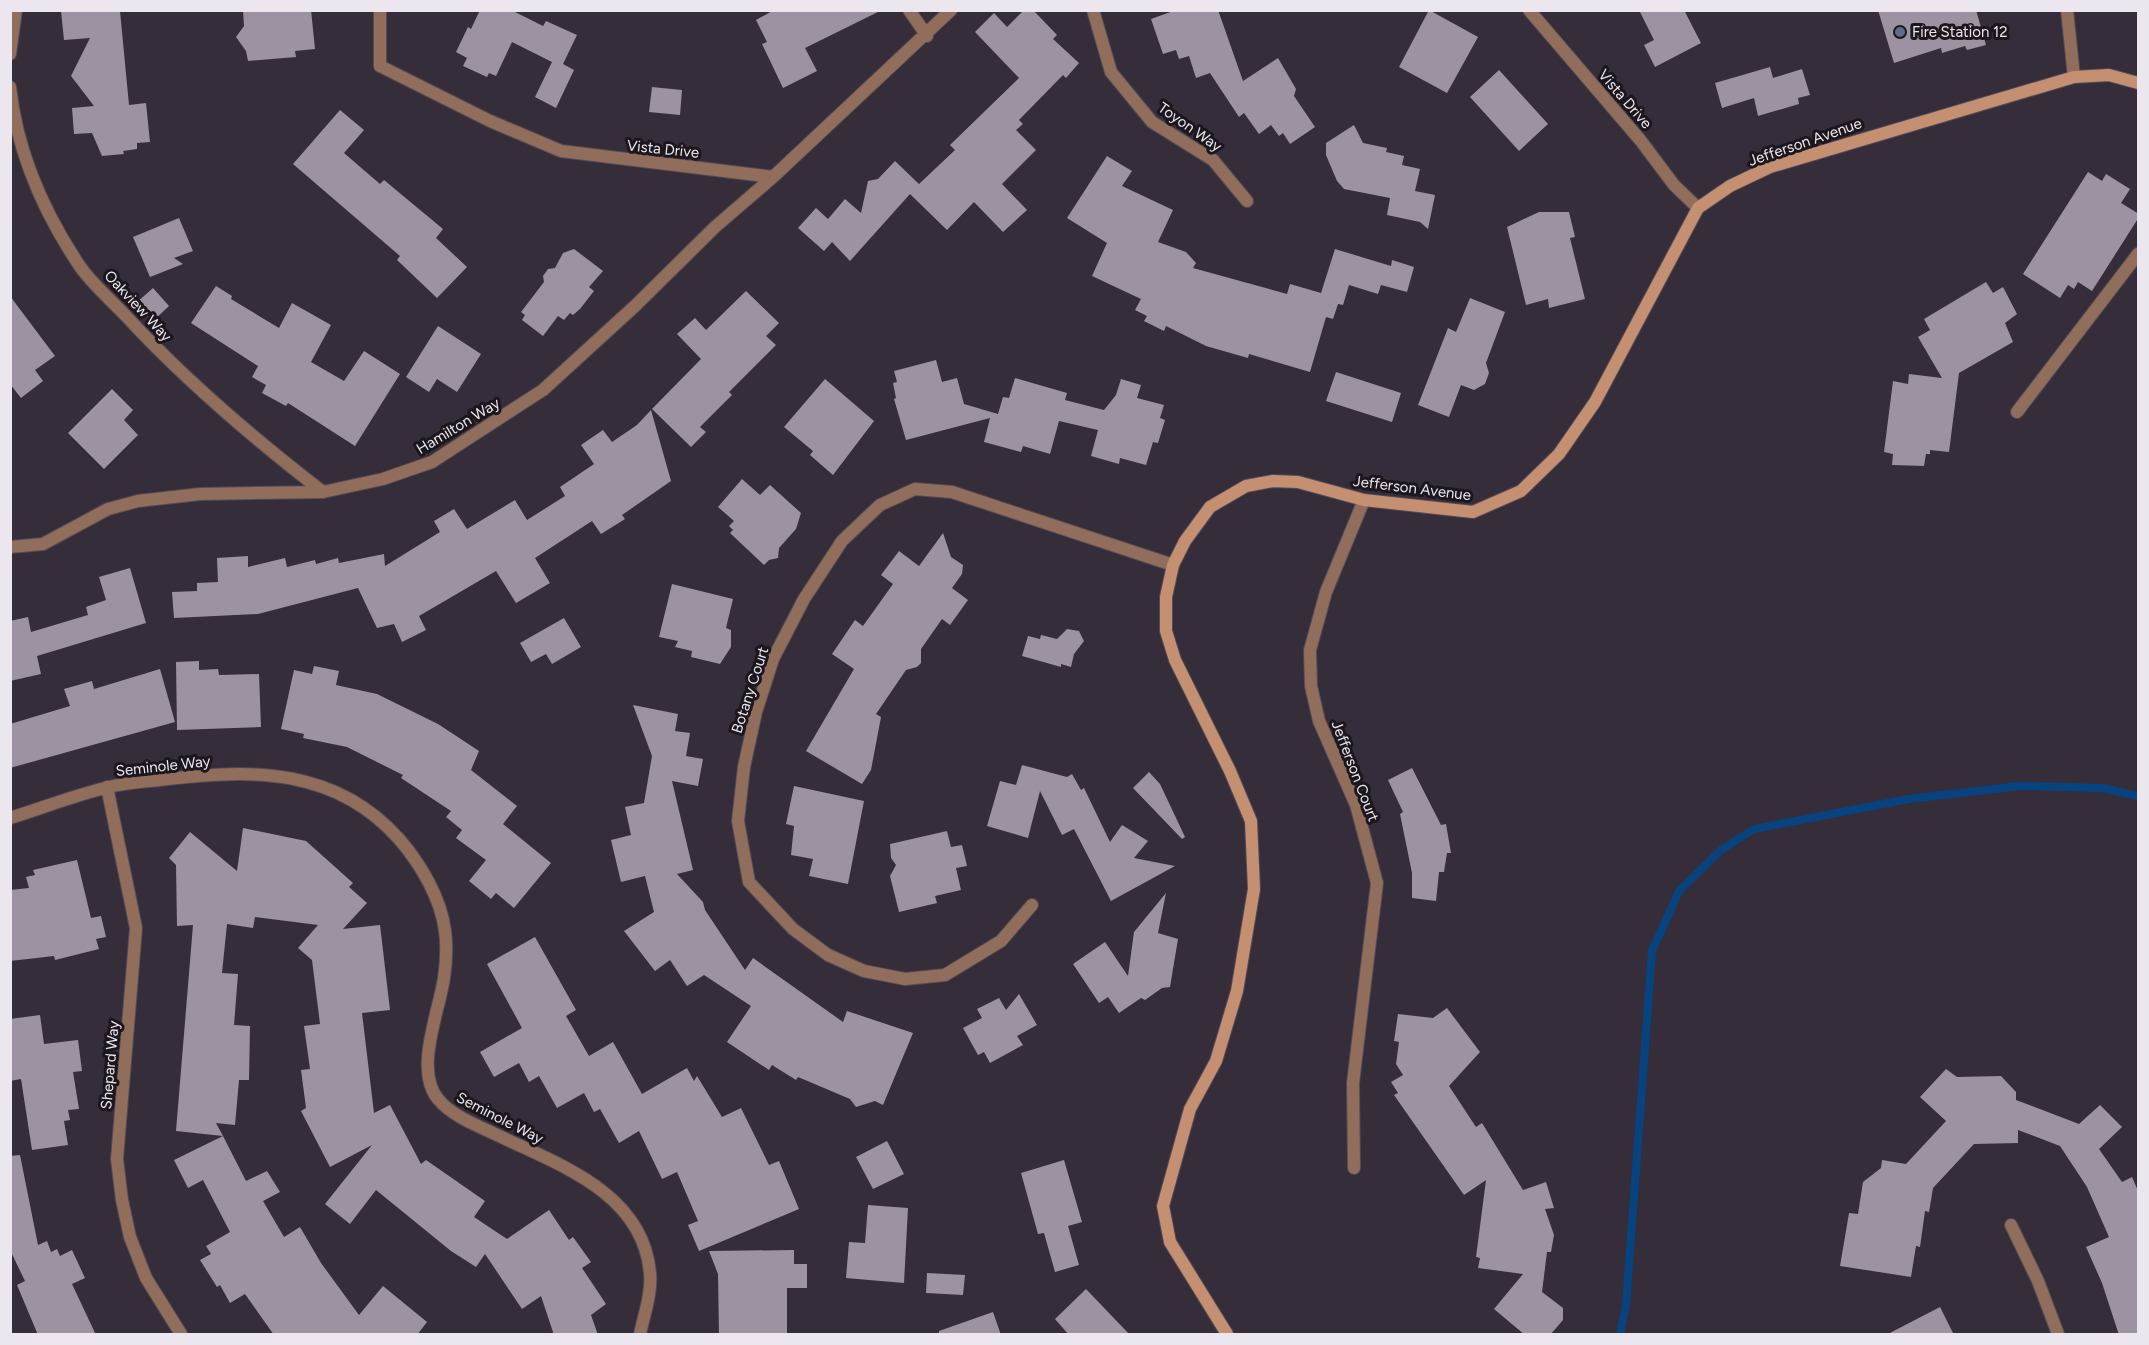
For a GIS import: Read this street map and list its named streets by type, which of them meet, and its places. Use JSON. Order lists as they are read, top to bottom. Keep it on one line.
{"streets":{"street":["Vista Drive","Toyon Way","Jefferson Avenue","Oakview Way","Hamilton Way","Botany Court","Seminole Way","Jefferson Court","Shepard Way"]},"crossings":[["Vista Drive","Jefferson Avenue"],["Vista Drive","Hamilton Way"],["Jefferson Avenue","Botany Court"],["Jefferson Avenue","Jefferson Court"],["Oakview Way","Hamilton Way"],["Seminole Way","Shepard Way"]],"places":["Fire Station 12"]}
